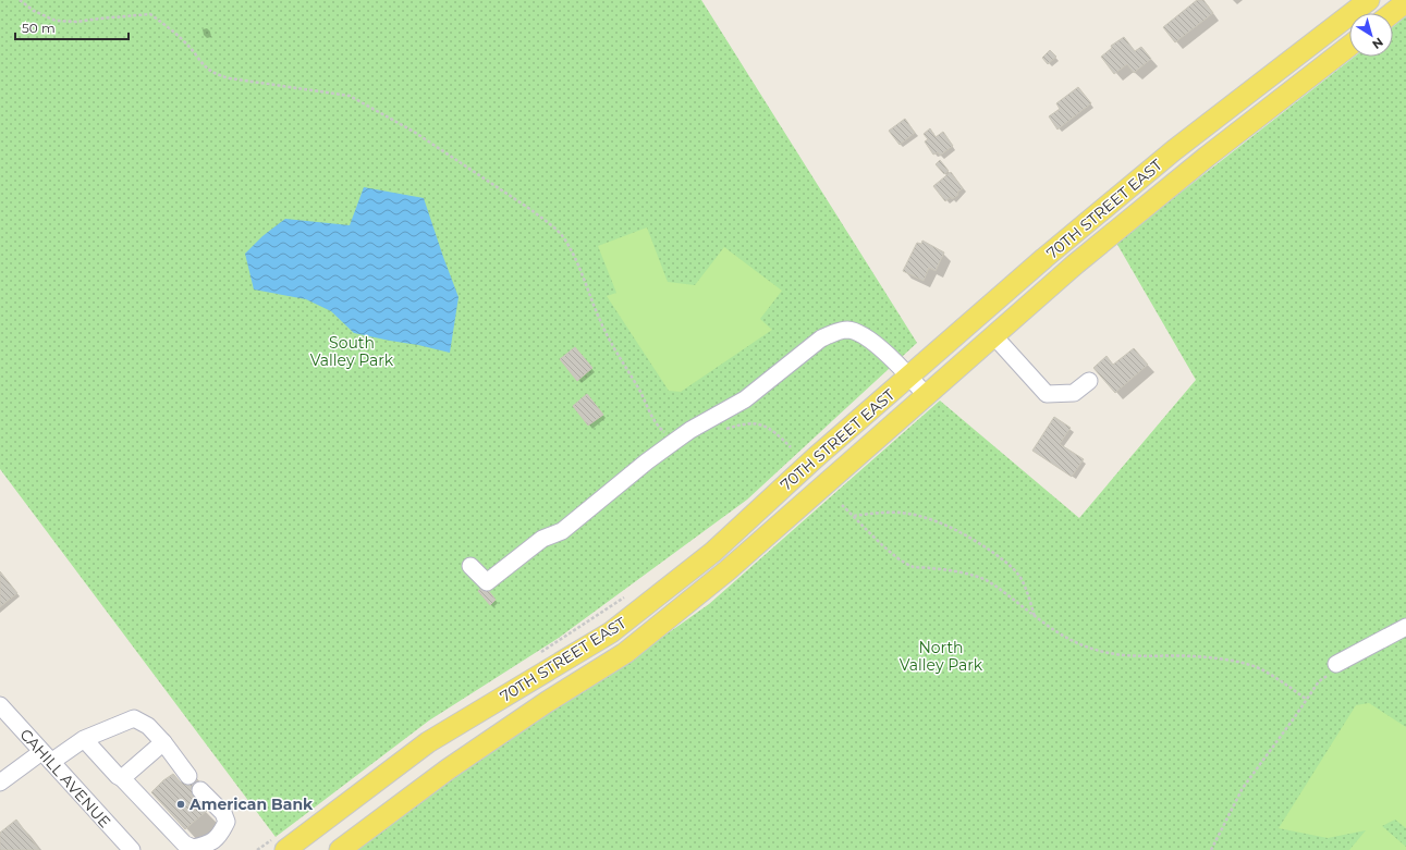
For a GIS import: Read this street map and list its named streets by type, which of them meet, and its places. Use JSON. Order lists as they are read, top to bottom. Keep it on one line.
{"streets":{"main road":["70TH STREET EAST"],"street":["CAHILL AVENUE"]},"parks":["South Valley Park","North Valley Park"],"places":["American Bank"],"scale_bar":"50 m","north":"bottom right"}
